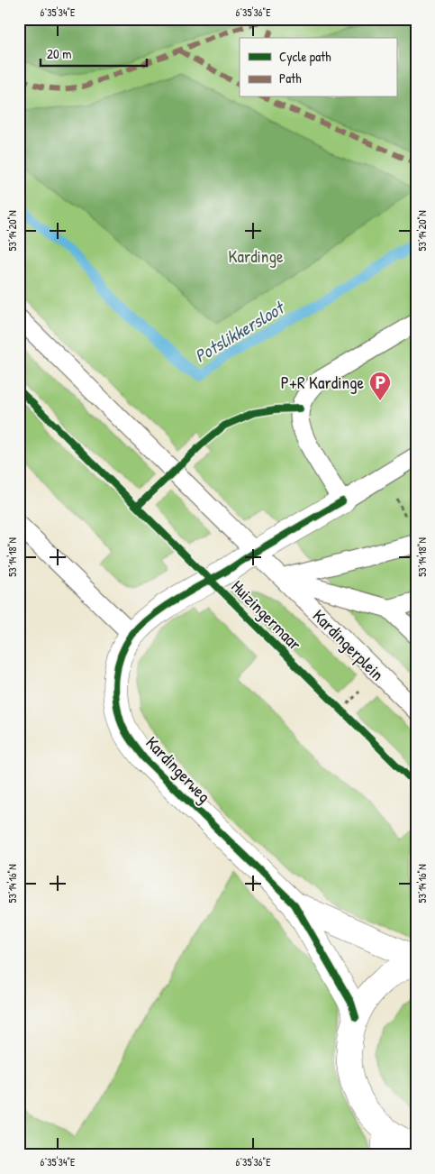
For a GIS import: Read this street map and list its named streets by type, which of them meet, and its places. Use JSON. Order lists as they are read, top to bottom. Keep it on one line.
{"streets":{"main road":["Kardingerweg"],"lane":["Kardingerplein"],"cycle path":["Huizingermaar"]},"crossings":[["Kardingerplein","Kardingerweg"]],"water":["Potslikkersloot"],"parks":["Kardinge"],"places":{"parking":["P+R Kardinge"]},"legend":["Cycle path","Path"],"scale_bar":"20 m","coordinates":["6°35'34\"E","6°35'36\"E","53°14'20\"N","53°14'18\"N","53°14'16\"N"]}
